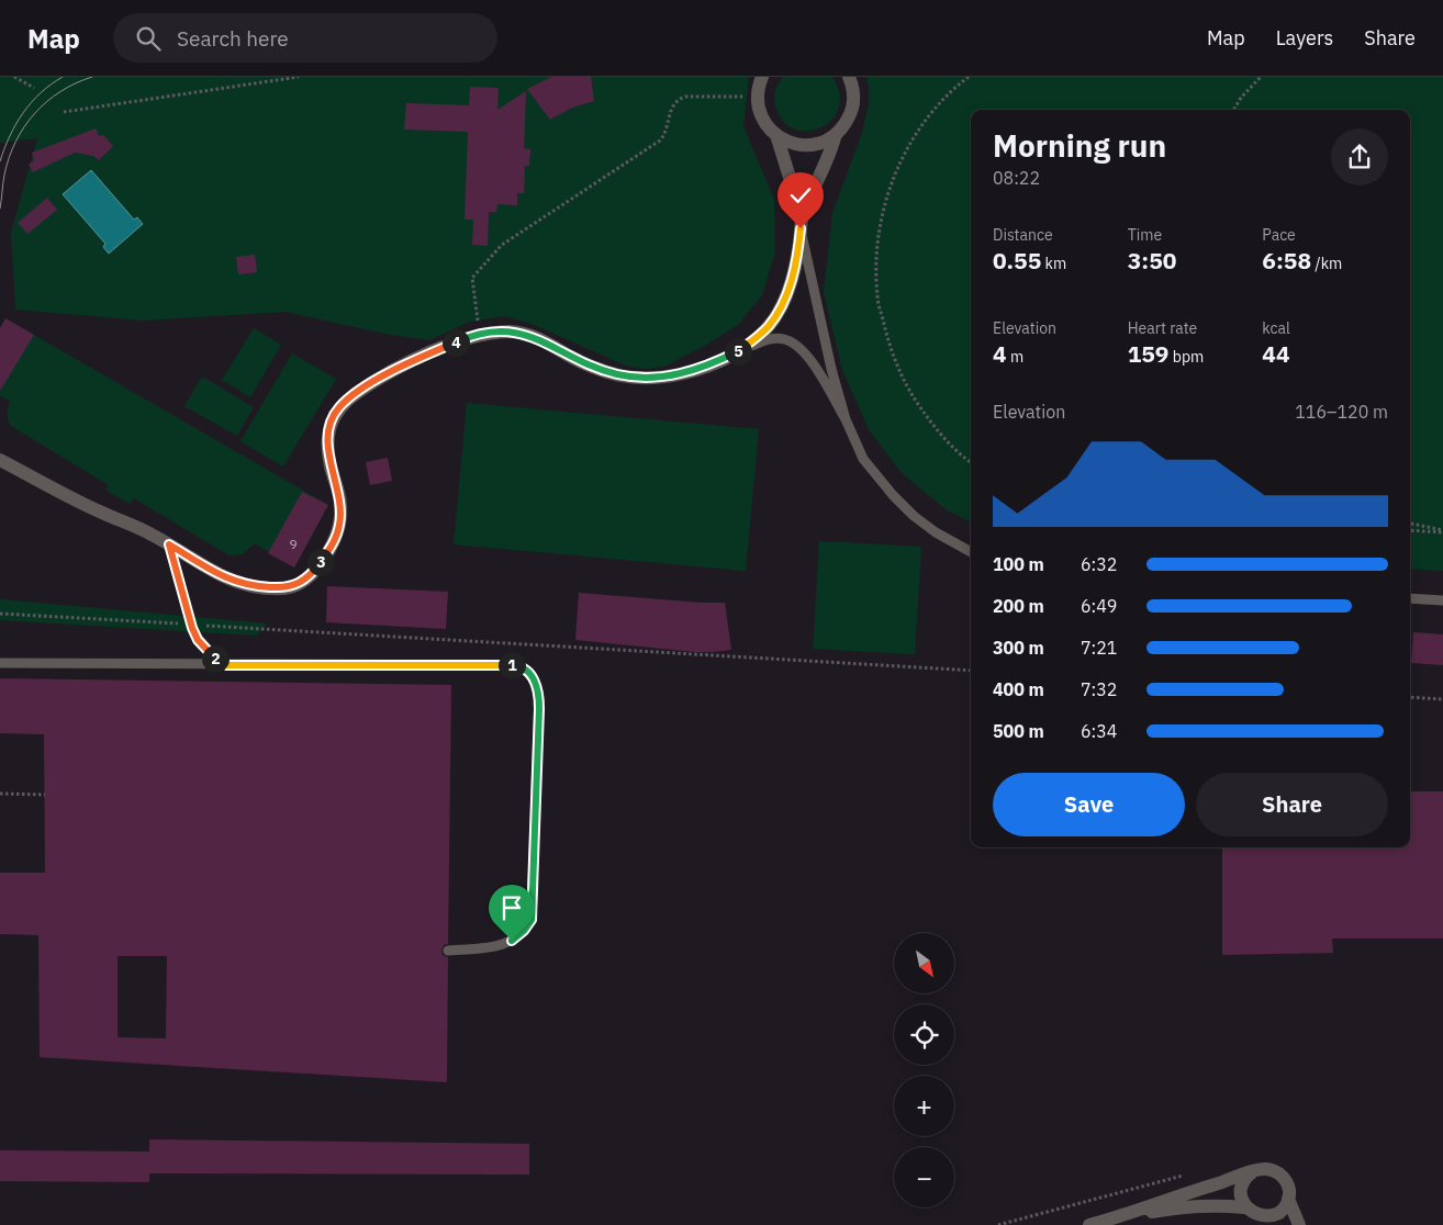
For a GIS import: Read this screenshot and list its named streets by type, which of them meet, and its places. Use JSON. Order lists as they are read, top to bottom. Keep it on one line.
{"house_numbers":["9"],"north":"bottom right","page":{"header":"Map","search":"Search here","nav":["Map","Layers","Share"],"heading":["Morning run","08:22"],"stats":[["Distance","0.55 km"],["Time","3:50"],["Pace","6:58 /km"],["Elevation","4 m"],["Heart rate","159 bpm"],["kcal","44"]],"pins":["4","5","3","2","1"],"chart":["Elevation","116–120 m"],"list":[{"name":"100 m","note":"6:32"},{"name":"200 m","note":"6:49"},{"name":"300 m","note":"7:21"},{"name":"400 m","note":"7:32"},{"name":"500 m","note":"6:34"}],"buttons":["Save","Share"],"map_buttons":["+","−"]}}
